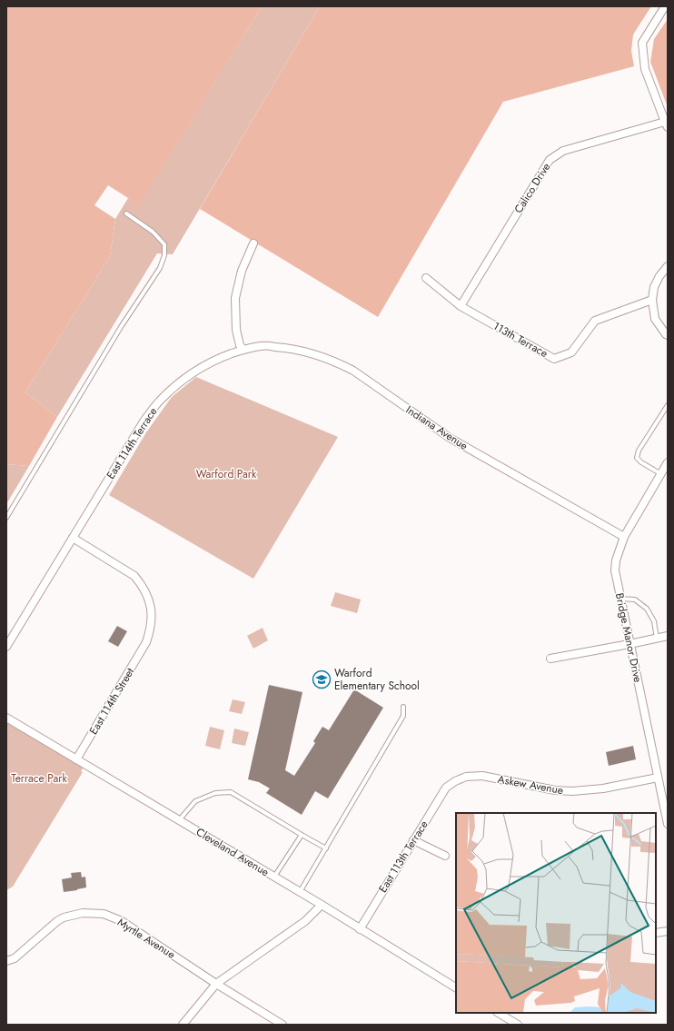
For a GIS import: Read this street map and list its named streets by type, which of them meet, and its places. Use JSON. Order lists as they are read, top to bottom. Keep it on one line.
{"streets":{"street":["Calico Drive","113th Terrace","Indiana Avenue","East 114th Terrace","Bridge Manor Drive","East 114th Street","Askew Avenue","Cleveland Avenue","East 113th Terrace","Myrtle Avenue"]},"crossings":[["Calico Drive","113th Terrace"],["Indiana Avenue","East 114th Terrace"],["Indiana Avenue","Bridge Manor Drive"],["East 114th Terrace","East 114th Street"],["Bridge Manor Drive","Askew Avenue"],["East 114th Street","Cleveland Avenue"],["Askew Avenue","East 113th Terrace"],["Cleveland Avenue","East 113th Terrace"]],"parks":["Warford Park","Terrace Park"],"places":{"school or university":["Warford Elementary School"]}}
